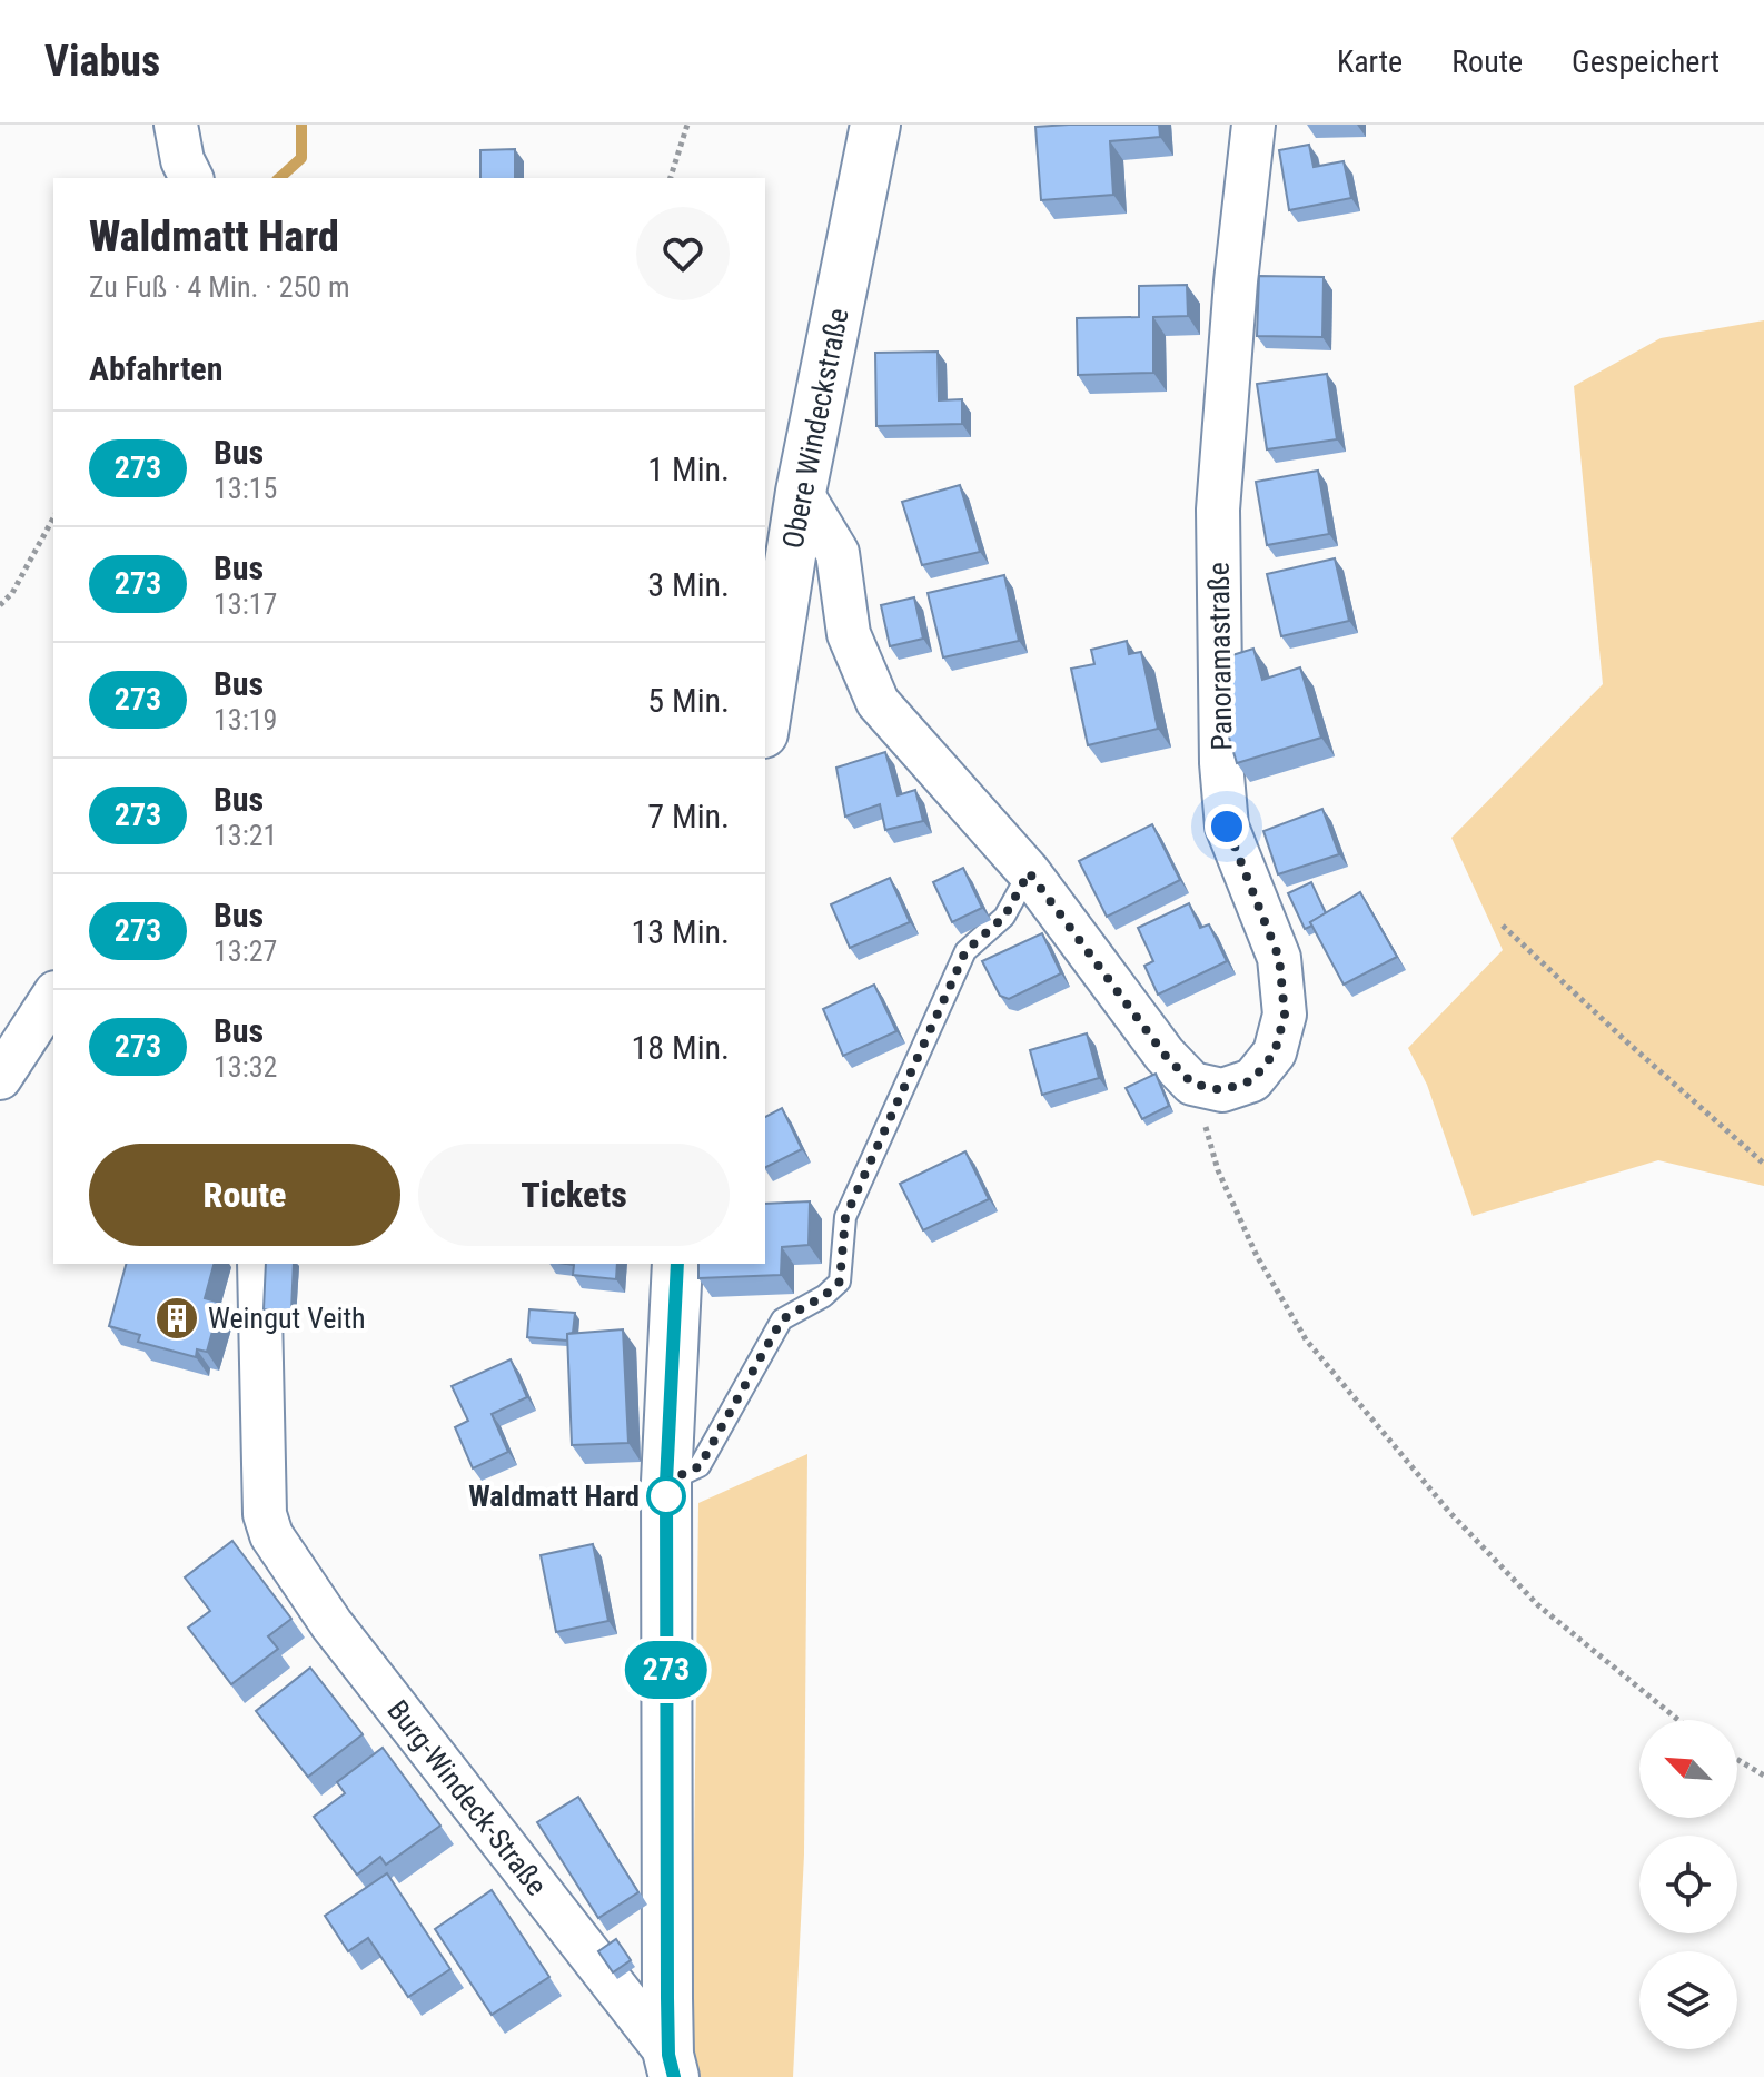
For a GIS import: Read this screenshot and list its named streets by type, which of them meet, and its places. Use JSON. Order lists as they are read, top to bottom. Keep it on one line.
{"streets":{"street":["Obere Windeckstraße","Panoramastraße","Burg-Windeck-Straße"]},"crossings":[["Obere Windeckstraße","Panoramastraße"]],"places":{"building":["Weingut Veith"],"other":["Waldmatt Hard"]},"lines":["bus line 273"],"north":"top left","page":{"header":"Viabus","nav":["Karte","Route","Gespeichert"],"on_map":"273","heading":[["Waldmatt Hard","Zu Fuß · 4 Min. · 250 m"],"Abfahrten"],"list":[{"mark":"273","name":"Bus","note":"13:15","value":"1 Min."},{"mark":"273","name":"Bus","note":"13:17","value":"3 Min."},{"mark":"273","name":"Bus","note":"13:19","value":"5 Min."},{"mark":"273","name":"Bus","note":"13:21","value":"7 Min."},{"mark":"273","name":"Bus","note":"13:27","value":"13 Min."},{"mark":"273","name":"Bus","note":"13:32","value":"18 Min."}],"buttons":["Route","Tickets"]}}
